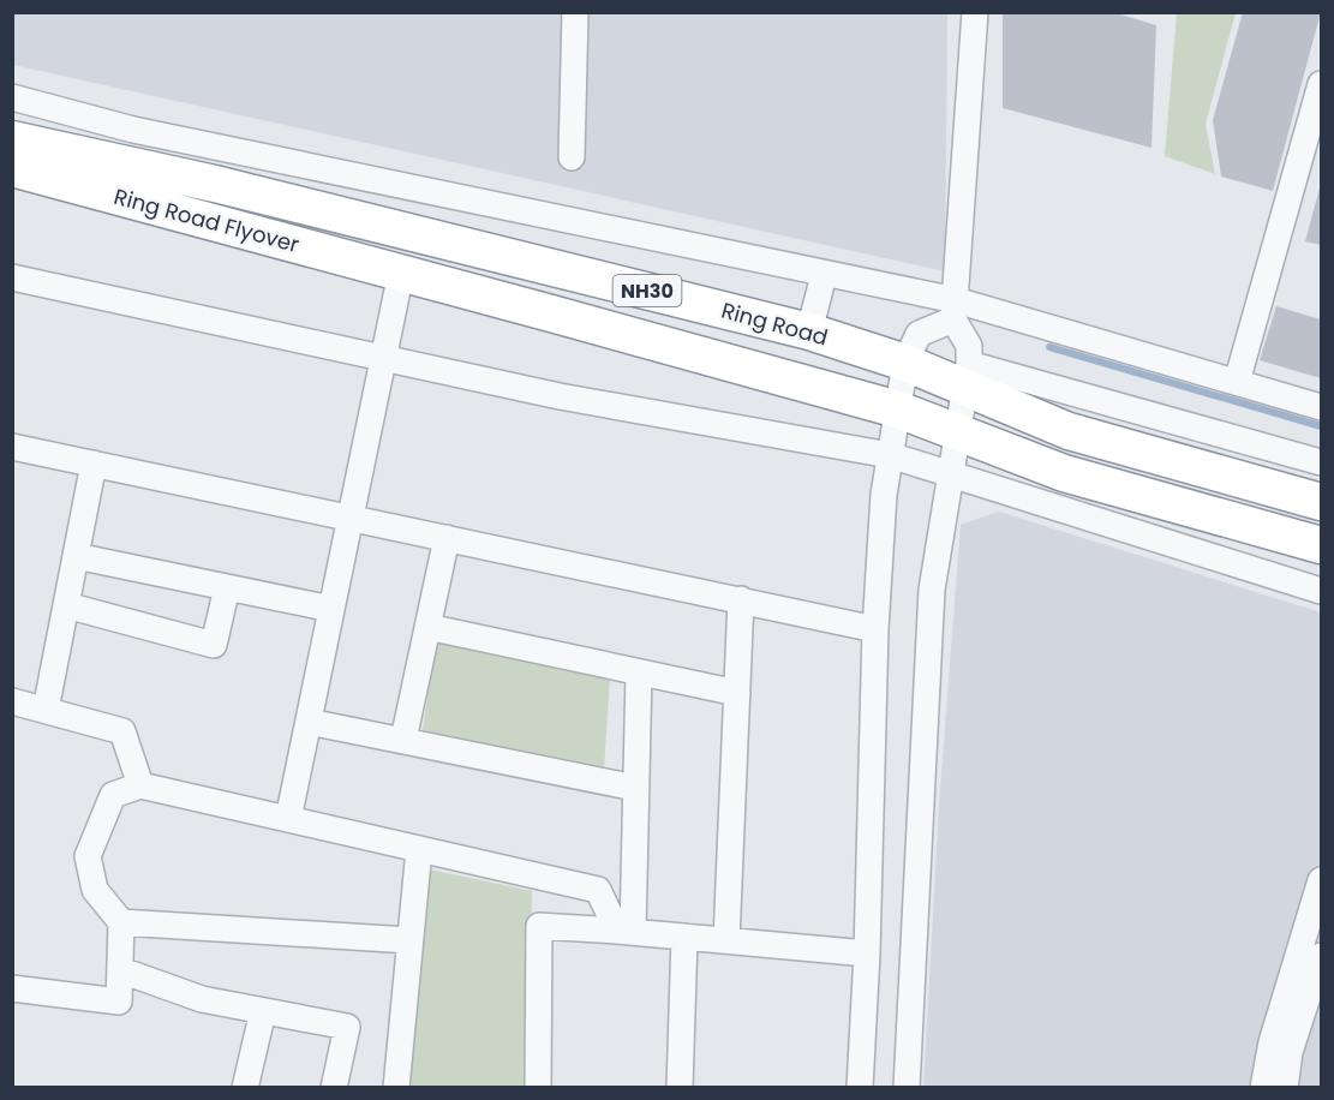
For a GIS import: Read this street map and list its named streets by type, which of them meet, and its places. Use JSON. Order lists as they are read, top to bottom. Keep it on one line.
{"streets":{"highway":["Ring Road Flyover","NH30","Ring Road"]},"crossings":[["Ring Road Flyover","NH30"],["Ring Road Flyover","Ring Road"]]}
